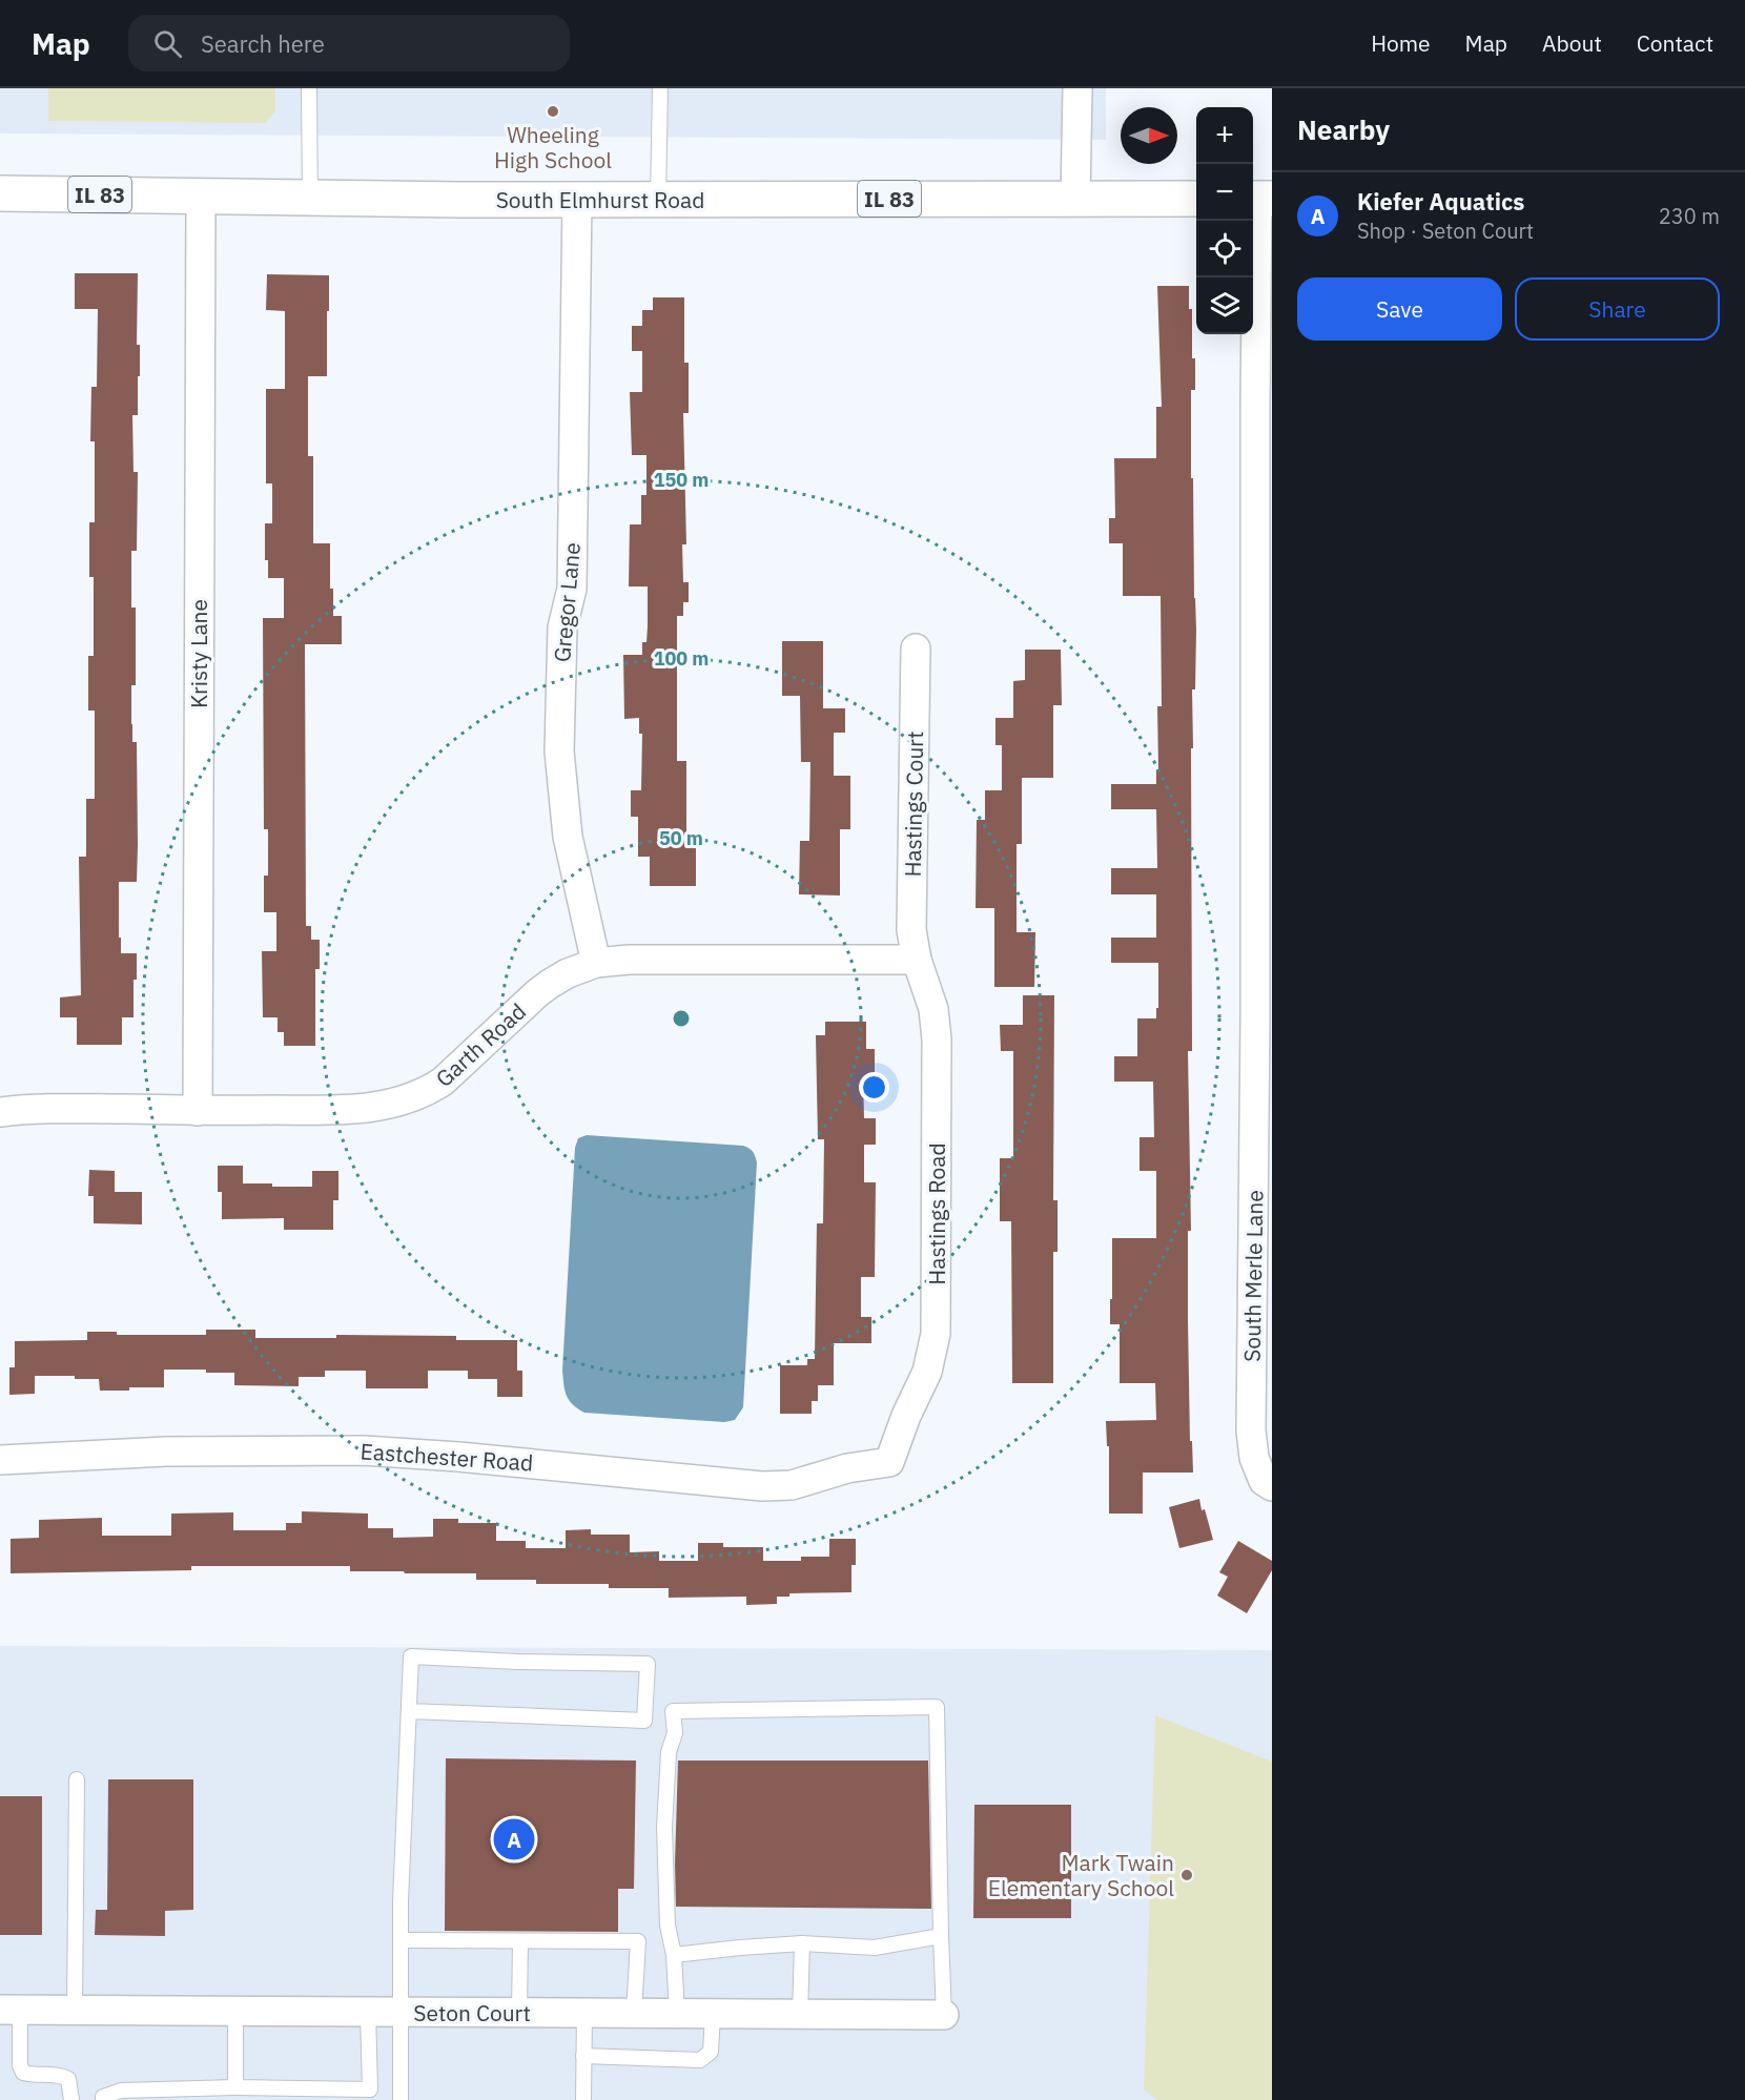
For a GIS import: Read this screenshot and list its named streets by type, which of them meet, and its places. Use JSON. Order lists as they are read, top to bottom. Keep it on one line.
{"streets":{"main road":["IL 83","South Elmhurst Road"],"street":["Gregor Lane","Kristy Lane","Hastings Court","Garth Road","Hastings Road","South Merle Lane","Eastchester Road","Seton Court"]},"crossings":[["South Elmhurst Road","Gregor Lane"],["South Elmhurst Road","Kristy Lane"],["Gregor Lane","Garth Road"],["Kristy Lane","Garth Road"],["Hastings Court","Garth Road"],["Hastings Court","Hastings Road"],["Garth Road","Hastings Road"],["Hastings Road","Eastchester Road"]],"places":["Wheeling High School","Mark Twain Elementary School"],"north":"right","page":{"header":"Map","search":"Search here","nav":["Home","Map","About","Contact"],"heading":"Nearby","map_buttons":["+","−"],"list":[{"mark":"A","name":"Kiefer Aquatics","note":"Shop · Seton Court","value":"230 m"}],"buttons":["Save","Share"],"pins":"A"},"rings":["150 m","100 m","50 m"]}
